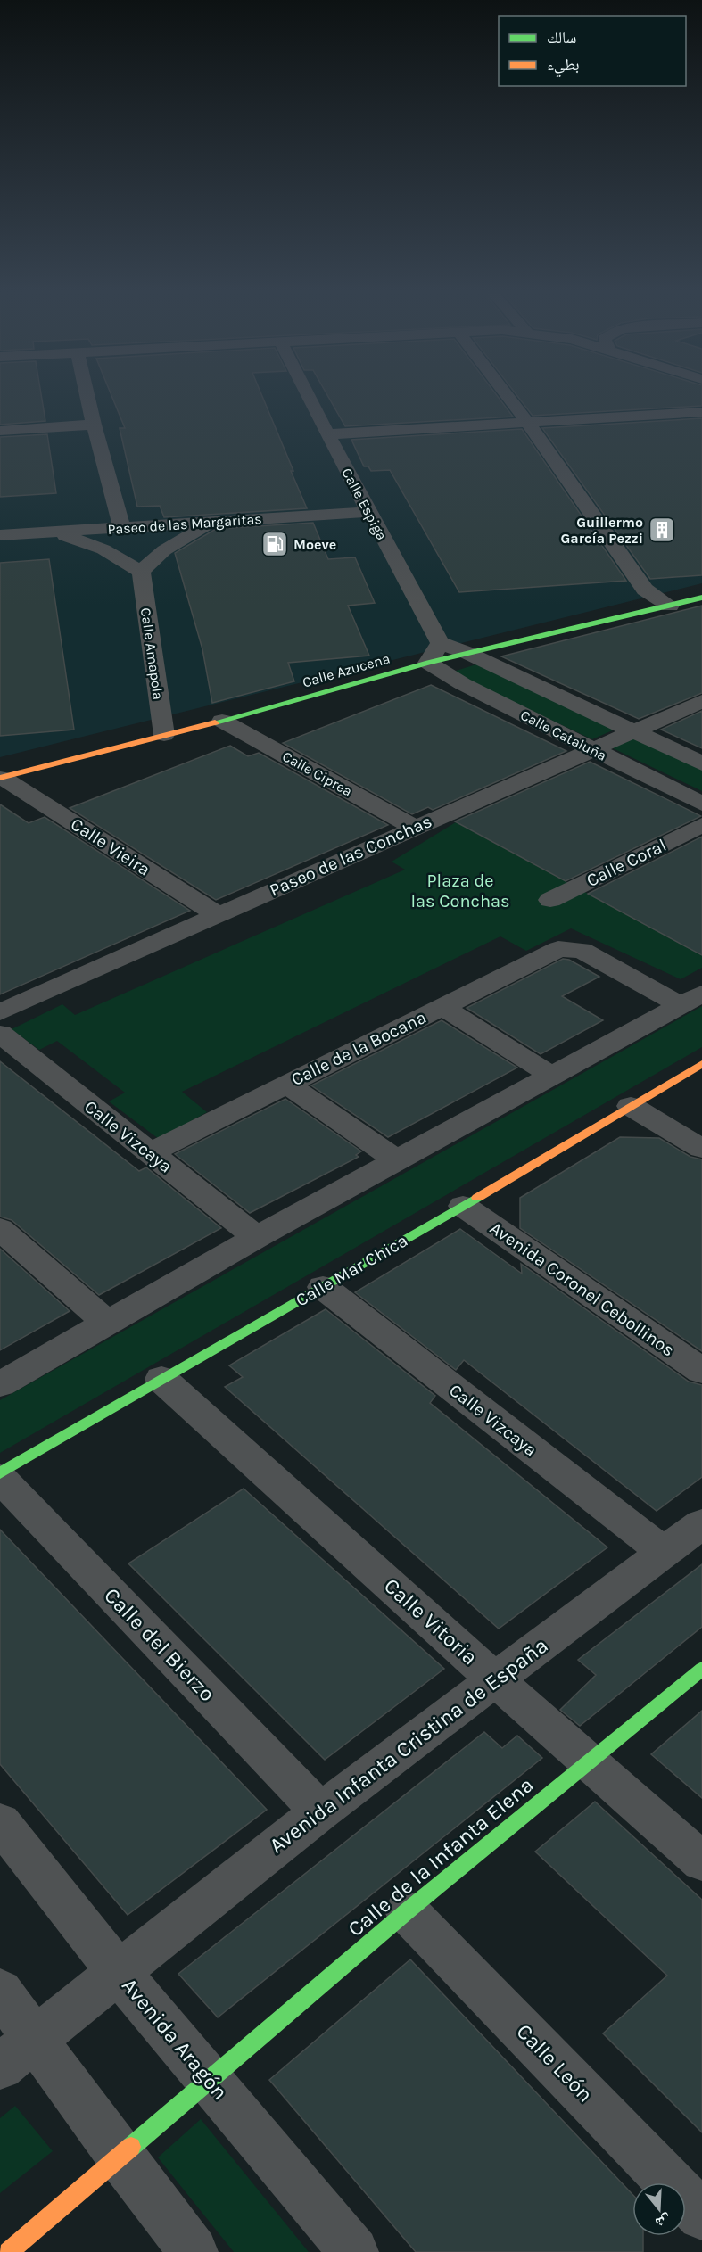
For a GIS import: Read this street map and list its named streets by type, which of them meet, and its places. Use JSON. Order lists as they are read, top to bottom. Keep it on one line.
{"streets":{"street":["Calle Espiga","Paseo de las Margaritas","Calle Amapola","Calle Azucena","Calle Cataluña","Calle Ciprea","Calle Vieira","Paseo de las Conchas","Calle Coral","Calle de la Bocana","Calle Vizcaya","Calle Mar Chica","Avenida Coronel Cebollinos","Calle Vitoria","Calle del Bierzo","Avenida Infanta Cristina de España","Calle de la Infanta Elena","Avenida Aragón","Calle León"]},"crossings":[["Calle Espiga","Paseo de las Margaritas"],["Calle Espiga","Calle Cataluña"],["Calle Amapola","Calle Azucena"],["Calle Azucena","Calle Cataluña"],["Calle Azucena","Calle Ciprea"],["Calle Azucena","Calle Vieira"],["Calle Cataluña","Paseo de las Conchas"],["Calle Ciprea","Paseo de las Conchas"],["Calle Vieira","Paseo de las Conchas"],["Calle de la Bocana","Calle Vizcaya"],["Calle Vizcaya","Calle Mar Chica"],["Calle Vizcaya","Avenida Infanta Cristina de España"],["Calle Mar Chica","Avenida Coronel Cebollinos"],["Calle Mar Chica","Calle Vitoria"],["Calle Vitoria","Avenida Infanta Cristina de España"],["Calle Vitoria","Calle de la Infanta Elena"],["Calle del Bierzo","Avenida Infanta Cristina de España"],["Avenida Infanta Cristina de España","Avenida Aragón"],["Calle de la Infanta Elena","Avenida Aragón"],["Calle de la Infanta Elena","Calle León"]],"parks":["Plaza de las Conchas"],"places":{"building":["Guillermo García Pezzi"],"fuel station":["Moeve"]},"legend":["سالك","بطيء"],"north":"bottom"}
